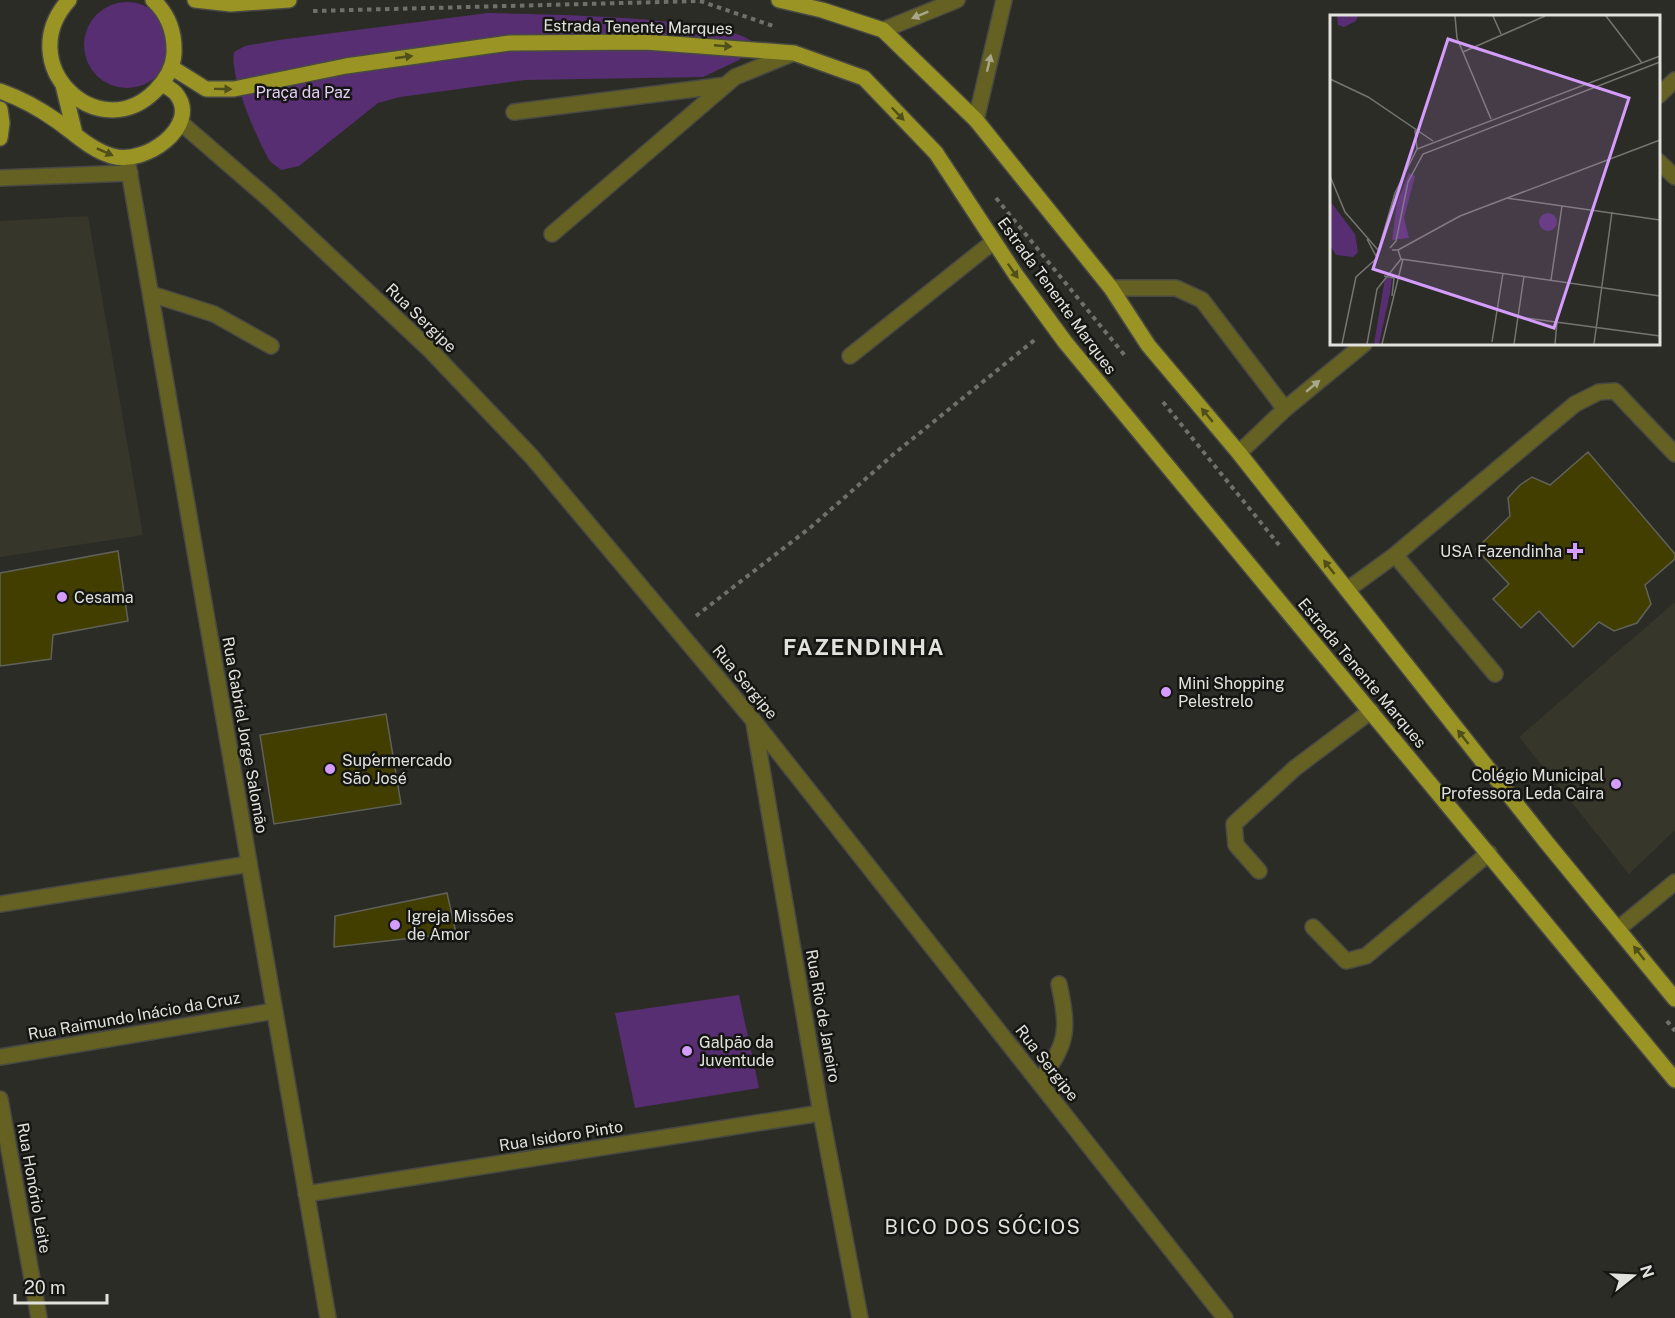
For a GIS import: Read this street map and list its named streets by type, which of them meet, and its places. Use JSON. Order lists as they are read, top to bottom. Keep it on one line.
{"streets":{"main road":["Estrada Tenente Marques"],"street":["Rua Sergipe","Rua Gabriel Jorge Salomão","Rua Raimundo Inácio da Cruz","Rua Rio de Janeiro","Rua Isidoro Pinto","Rua Honório Leite"]},"crossings":[["Rua Sergipe","Rua Rio de Janeiro"],["Rua Gabriel Jorge Salomão","Rua Raimundo Inácio da Cruz"],["Rua Gabriel Jorge Salomão","Rua Isidoro Pinto"],["Rua Rio de Janeiro","Rua Isidoro Pinto"]],"one_way":["Estrada Tenente Marques"],"districts":["FAZENDINHA","BICO DOS SÓCIOS"],"parks":["Praça da Paz"],"places":{"health":["USA Fazendinha"],"other":["Cesama","Mini Shopping Pelestrelo","Suṕermercado São José","Colégio Municipal Professora Leda Caira","Igreja Missões de Amor","Galpão da Juventude"]},"scale_bar":"20 m","north":"right"}
